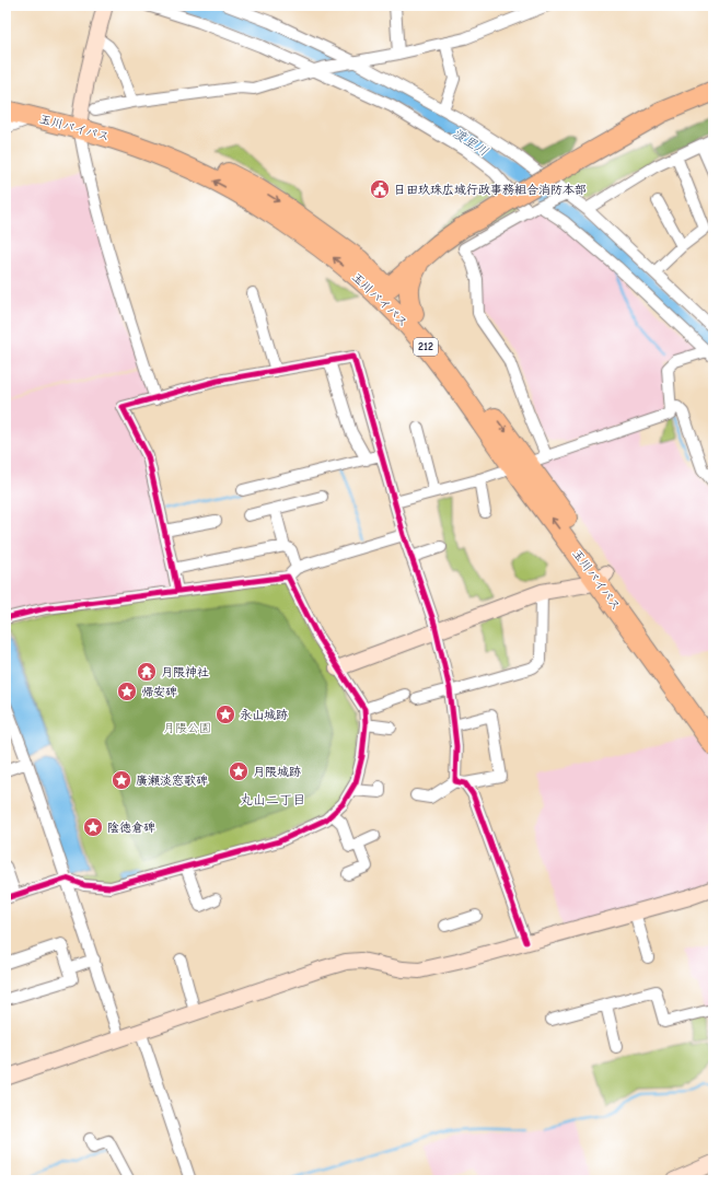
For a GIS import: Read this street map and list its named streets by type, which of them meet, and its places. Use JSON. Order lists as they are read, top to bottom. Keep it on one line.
{"streets":{"highway":["玉川バイパス","212"]},"districts":["丸山二丁目"],"water":["渡里川"],"parks":["月隈公園"],"places":{"public building":["日田玖珠広域行政事務組合消防本部"],"temple":["月隈神社"],"place":["帰安碑","永山城跡","月隈城跡","廣瀬淡窓歌碑","陰徳倉碑"]}}
